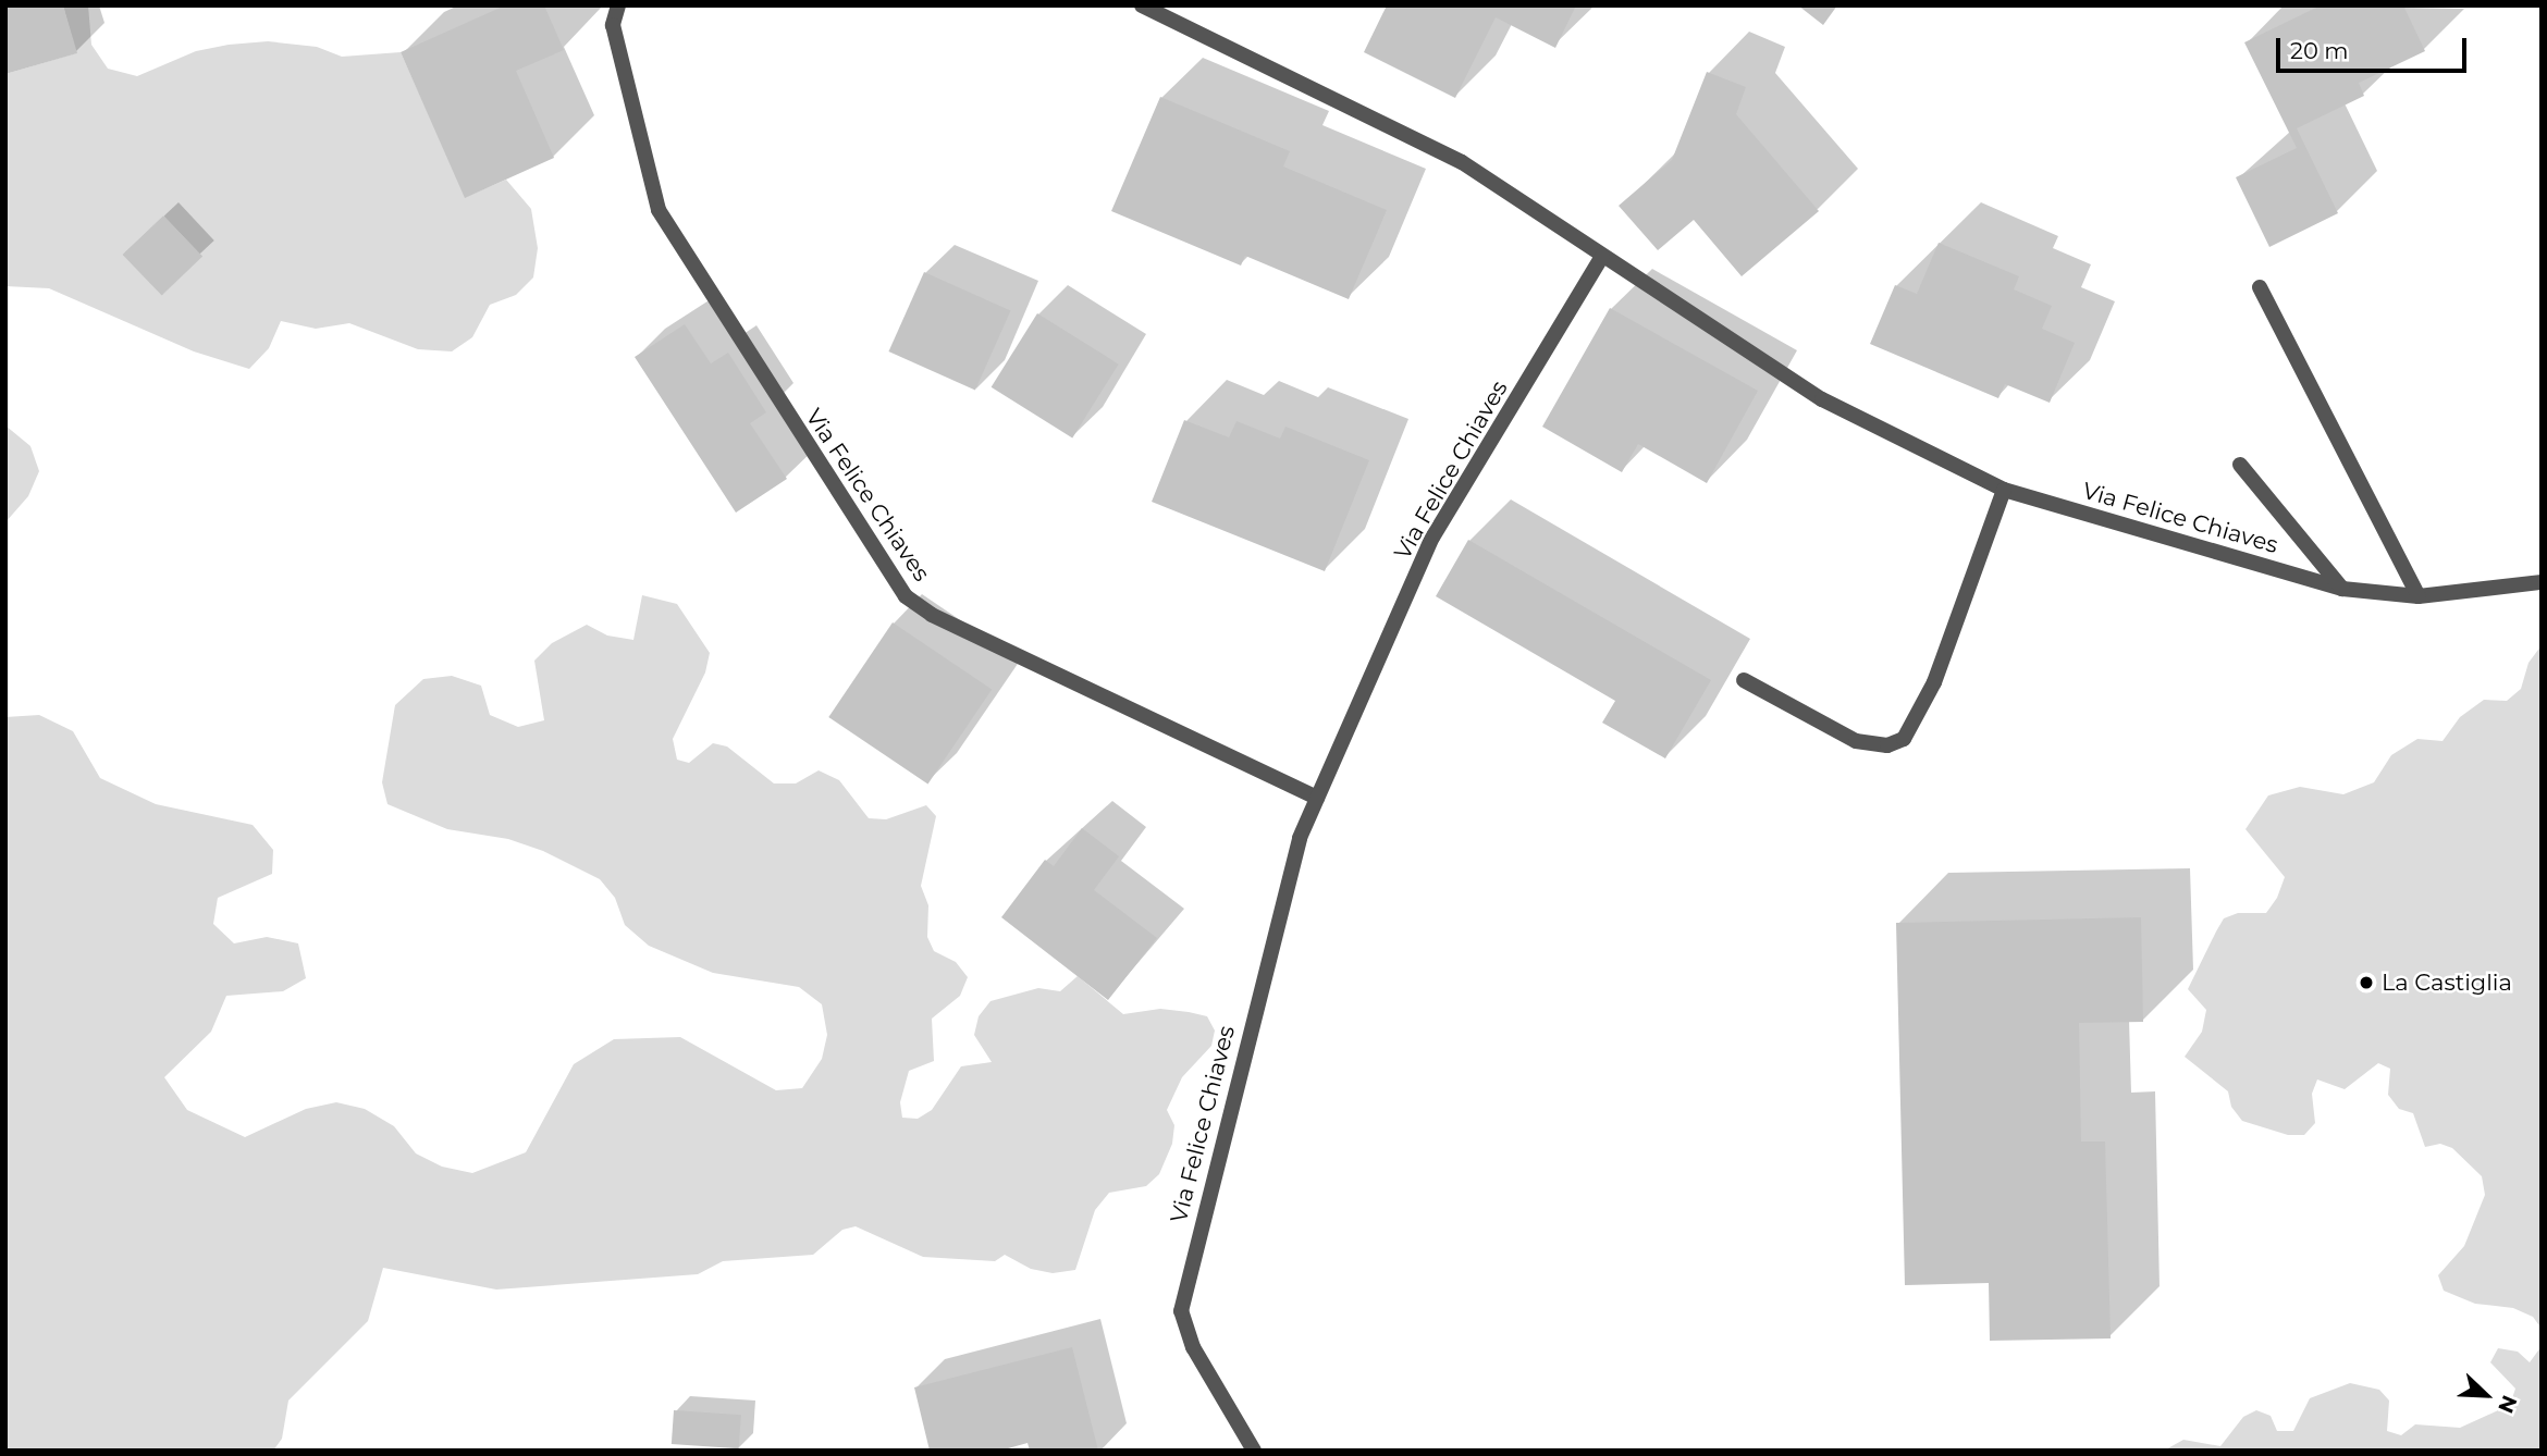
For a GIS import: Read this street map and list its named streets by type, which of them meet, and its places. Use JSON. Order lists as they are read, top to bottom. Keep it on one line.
{"streets":{"street":["Via Felice Chiaves"]},"places":["La Castiglia"],"scale_bar":"20 m","north":"bottom right"}
